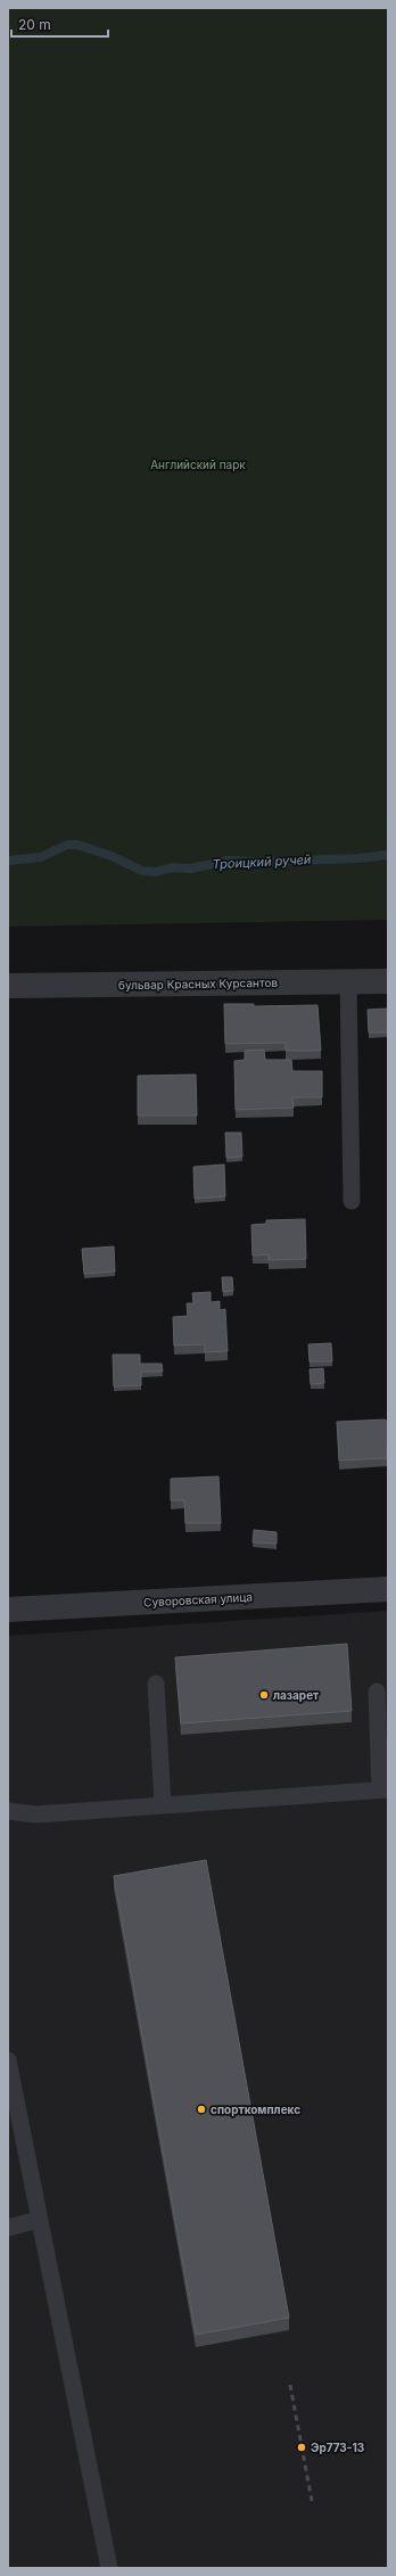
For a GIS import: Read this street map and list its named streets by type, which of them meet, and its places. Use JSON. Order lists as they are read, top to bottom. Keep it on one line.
{"streets":{"street":["бульвар Красных Курсантов","Суворовская улица"]},"water":["Троицкий ручей"],"parks":["Английский парк"],"places":["лазарет","спорткомплекс","Эр773-13"],"scale_bar":"20 m"}
